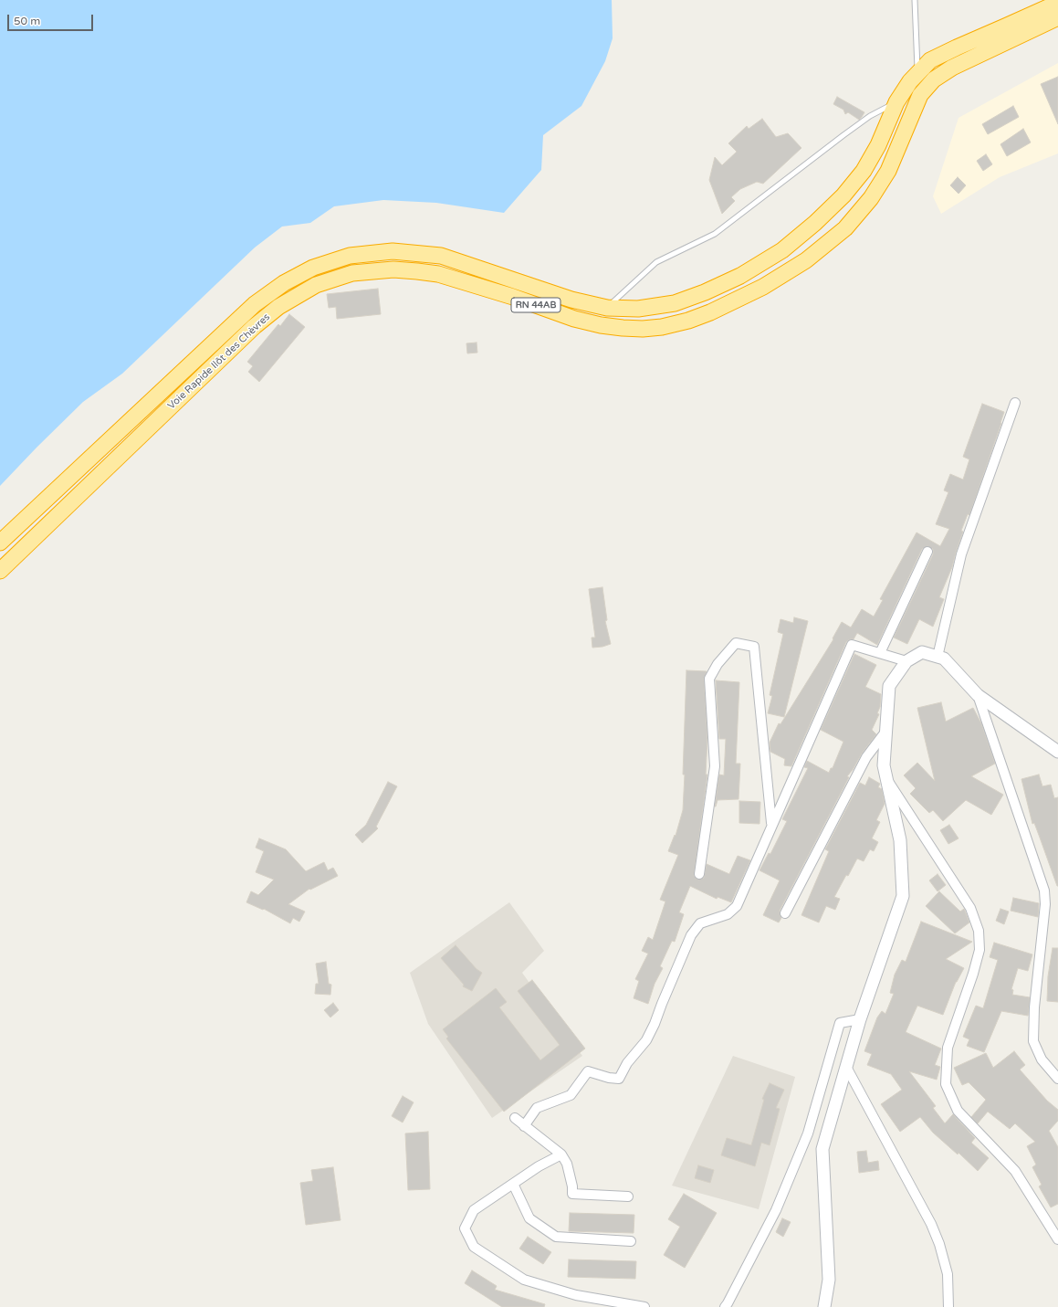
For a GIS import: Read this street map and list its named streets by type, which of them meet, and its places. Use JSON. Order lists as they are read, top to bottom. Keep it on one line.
{"streets":{"highway":["RN 44AB","Voie Rapide Ilôt des Chèvres"]},"scale_bar":"50 m"}
